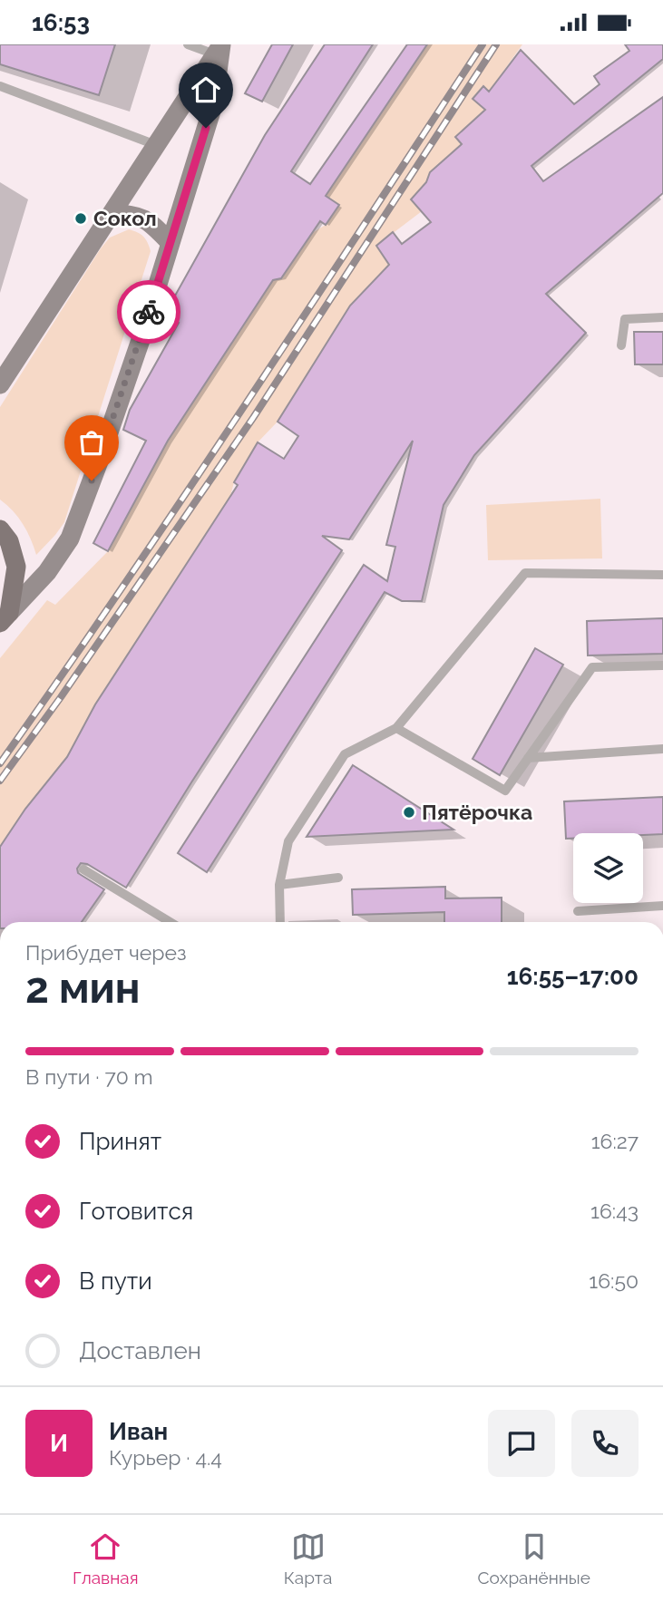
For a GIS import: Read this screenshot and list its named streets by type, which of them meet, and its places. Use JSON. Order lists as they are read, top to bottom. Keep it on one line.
{"places":["Сокол","Пятёрочка"],"page":{"status":"16:53","heading":["2 мин","Прибудет через","16:55–17:00"],"panel":["Иван","Курьер · 4.4"],"bar":"В пути · 70 m","list":[["Принят","16:27"],["Готовится","16:43"],["В пути","16:50"],"Доставлен"],"round":"И","tabs":["Главная","Карта","Сохранённые"]}}
